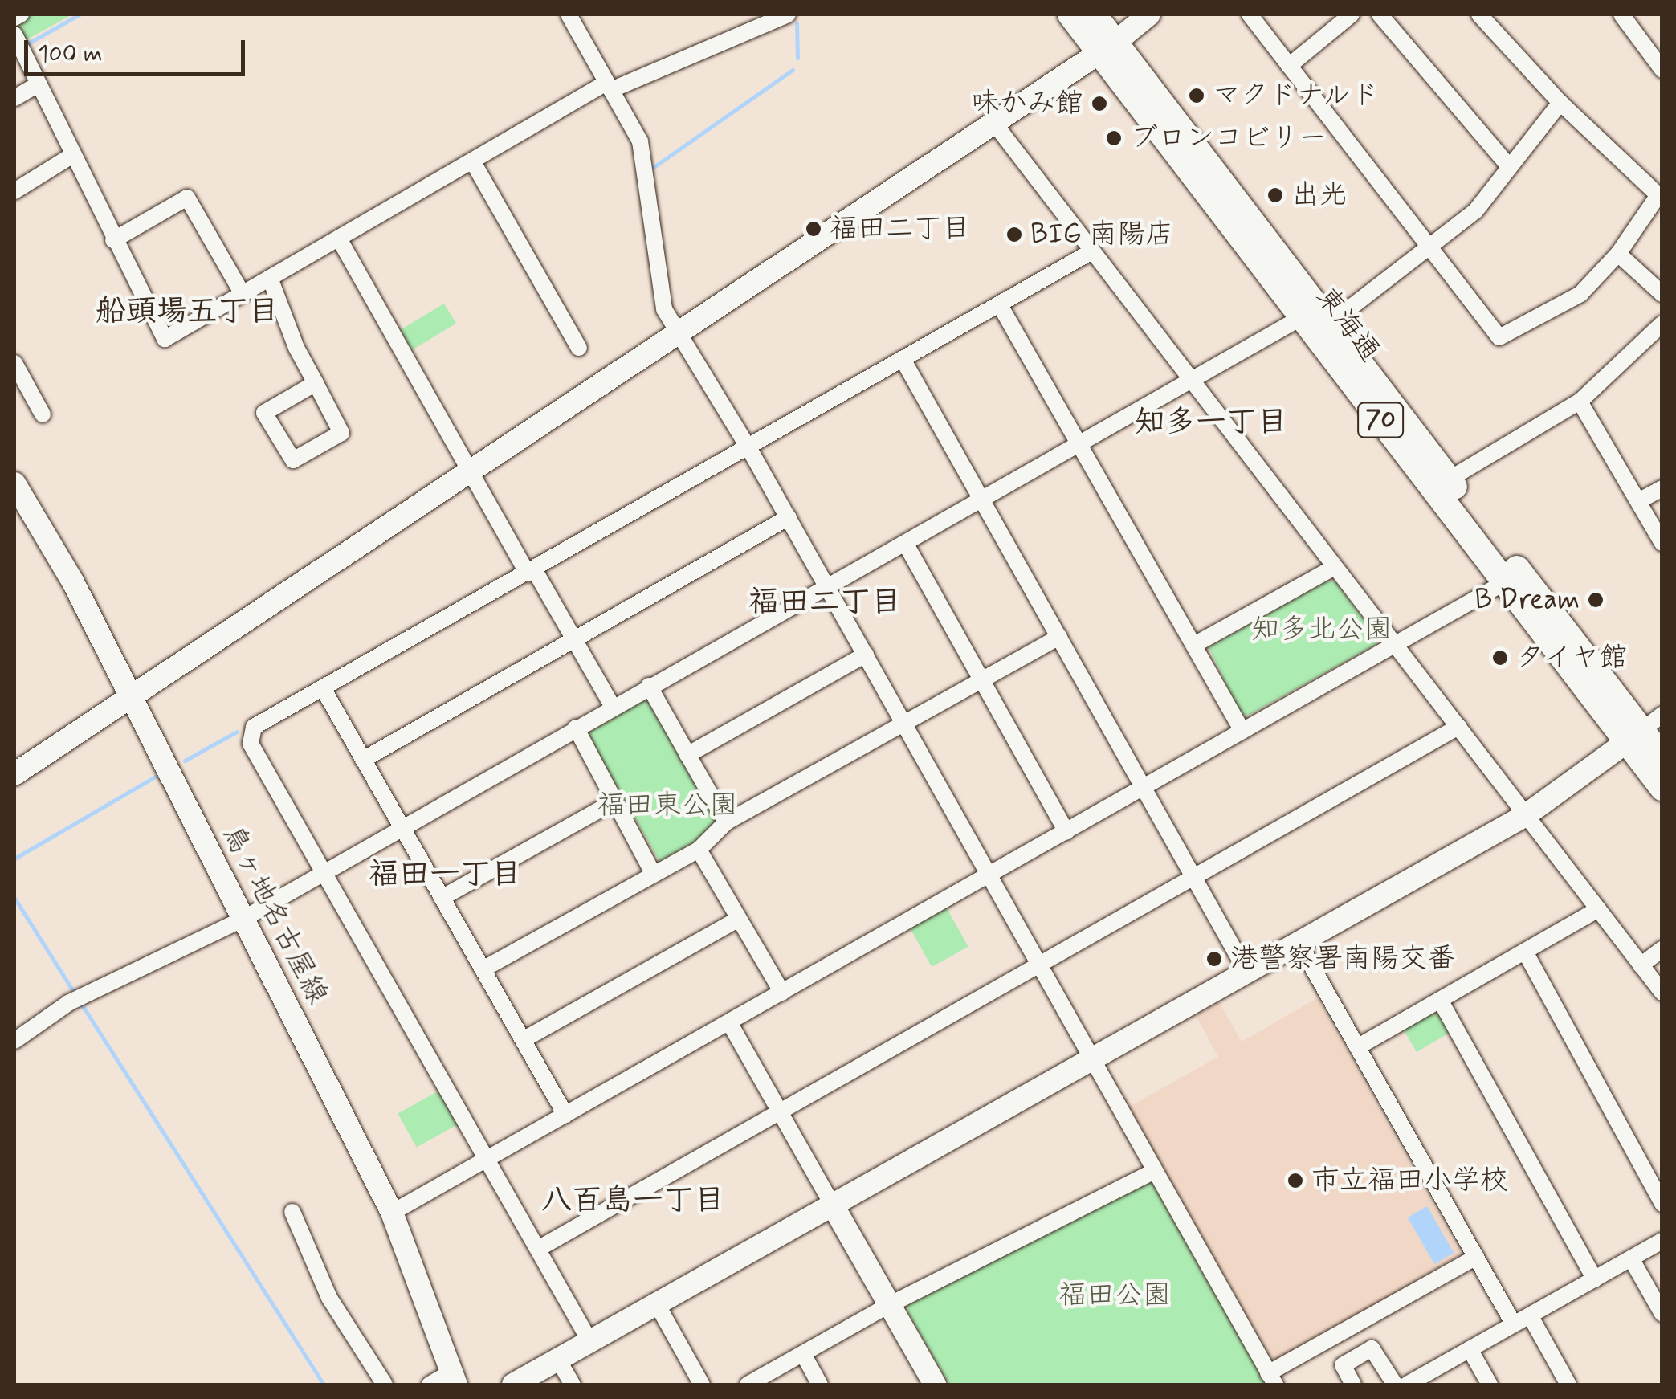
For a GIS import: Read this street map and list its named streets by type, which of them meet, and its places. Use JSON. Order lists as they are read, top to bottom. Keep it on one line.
{"streets":{"main road":["東海通","70"],"street":["鳥ヶ地名古屋線"]},"districts":["船頭場五丁目","知多一丁目","福田二丁目","福田一丁目","八百島一丁目"],"parks":["知多北公園","福田東公園","福田公園"],"places":["マクドナルド","味かみ館","ブロンコビリー","出光","福田二丁目","BIG 南陽店","B Dream","タイヤ館","港警察署南陽交番","市立福田小学校"],"scale_bar":"100 m"}
